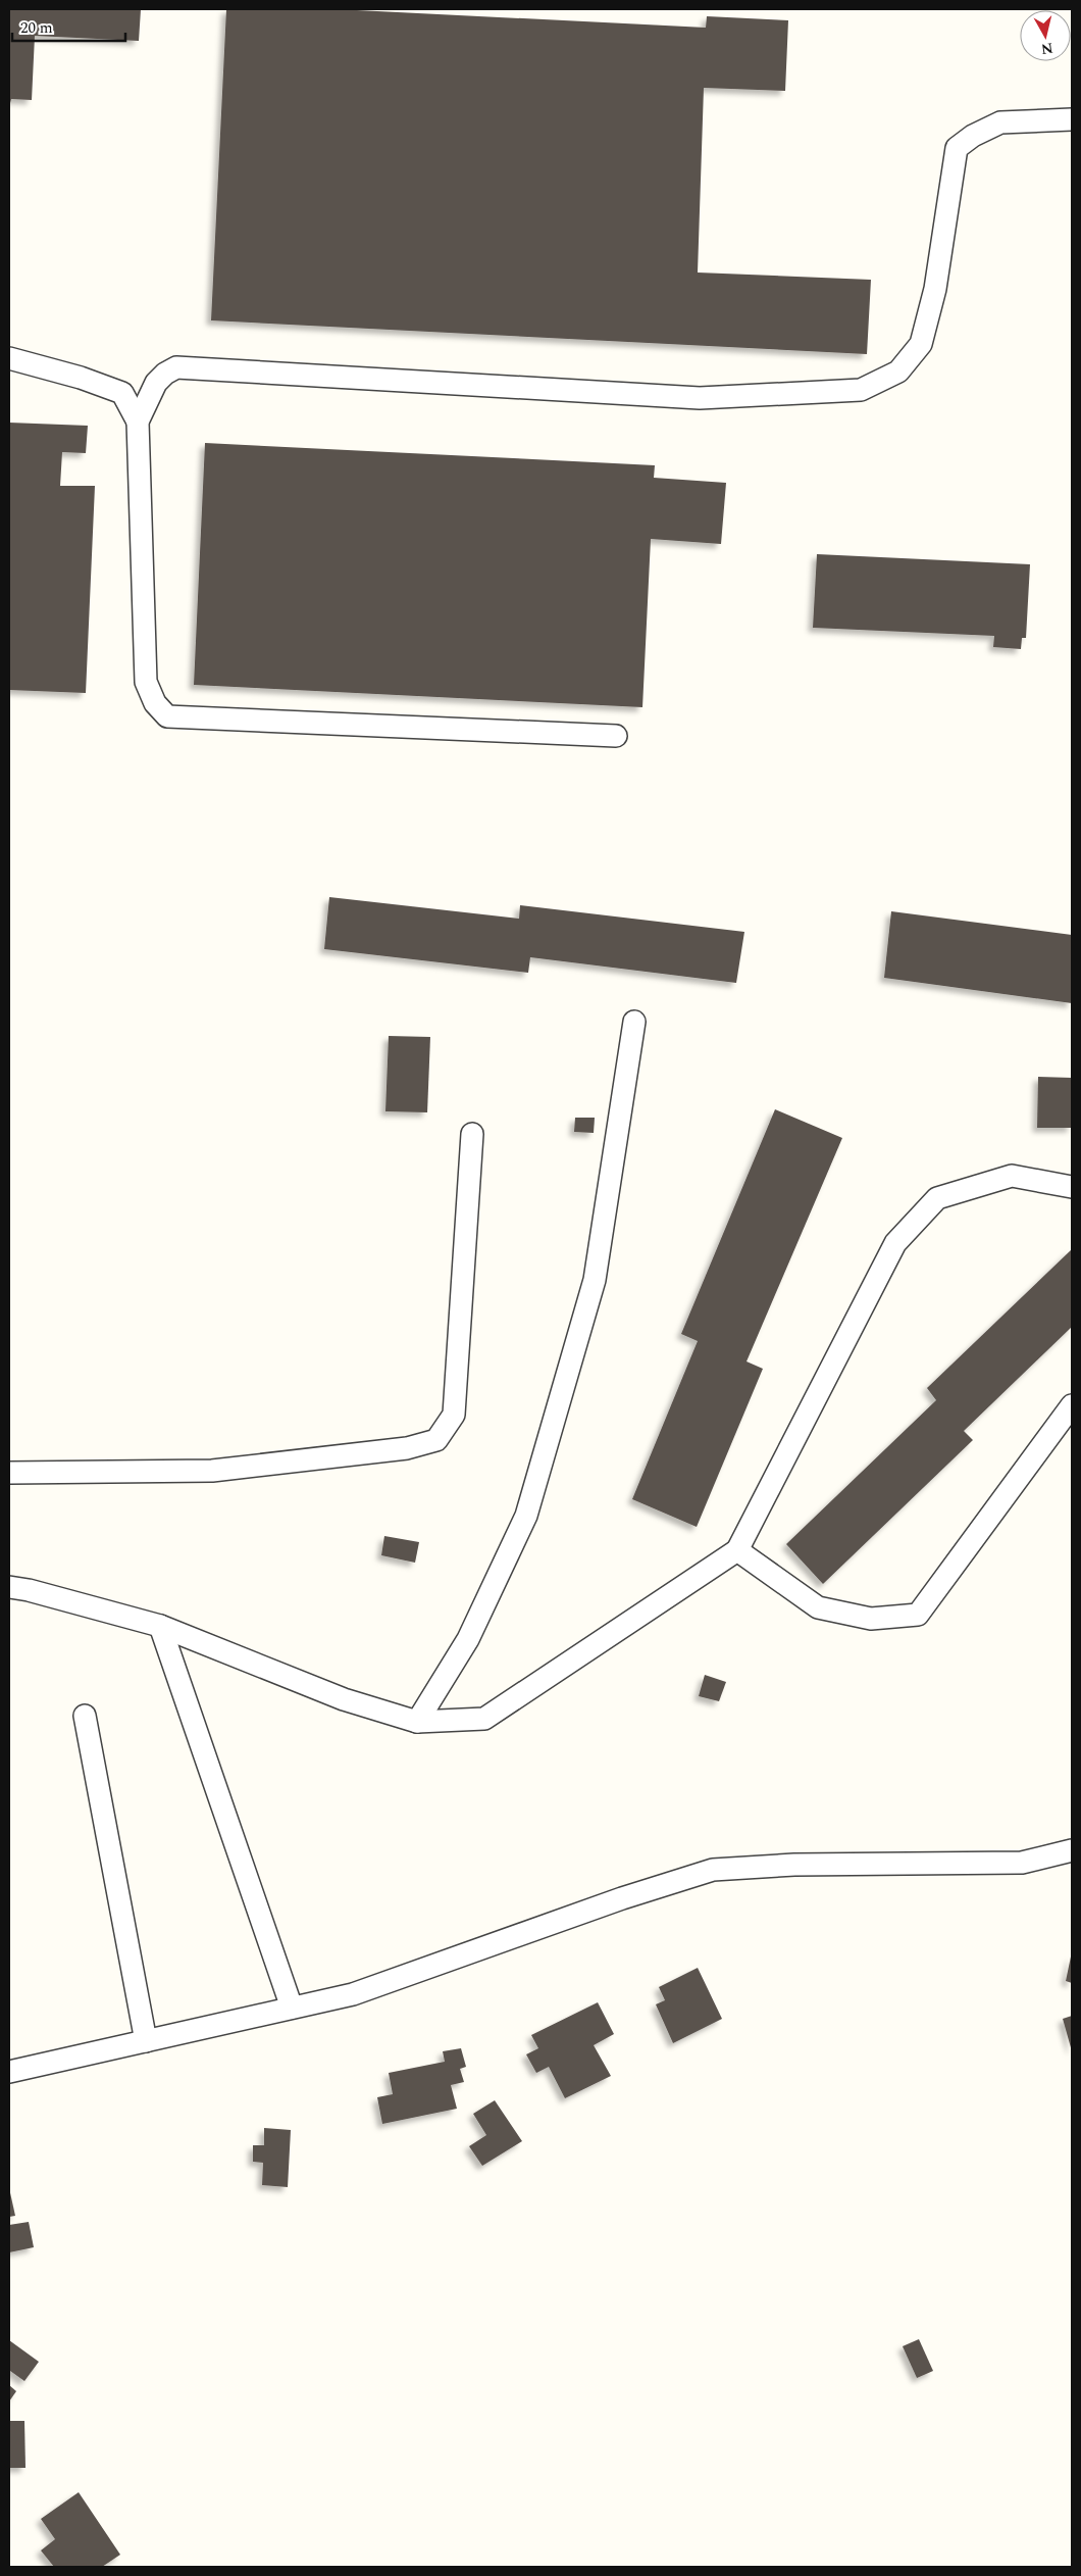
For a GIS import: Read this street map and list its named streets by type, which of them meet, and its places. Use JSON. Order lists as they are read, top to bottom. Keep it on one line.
{"scale_bar":"20 m","north":"bottom"}
